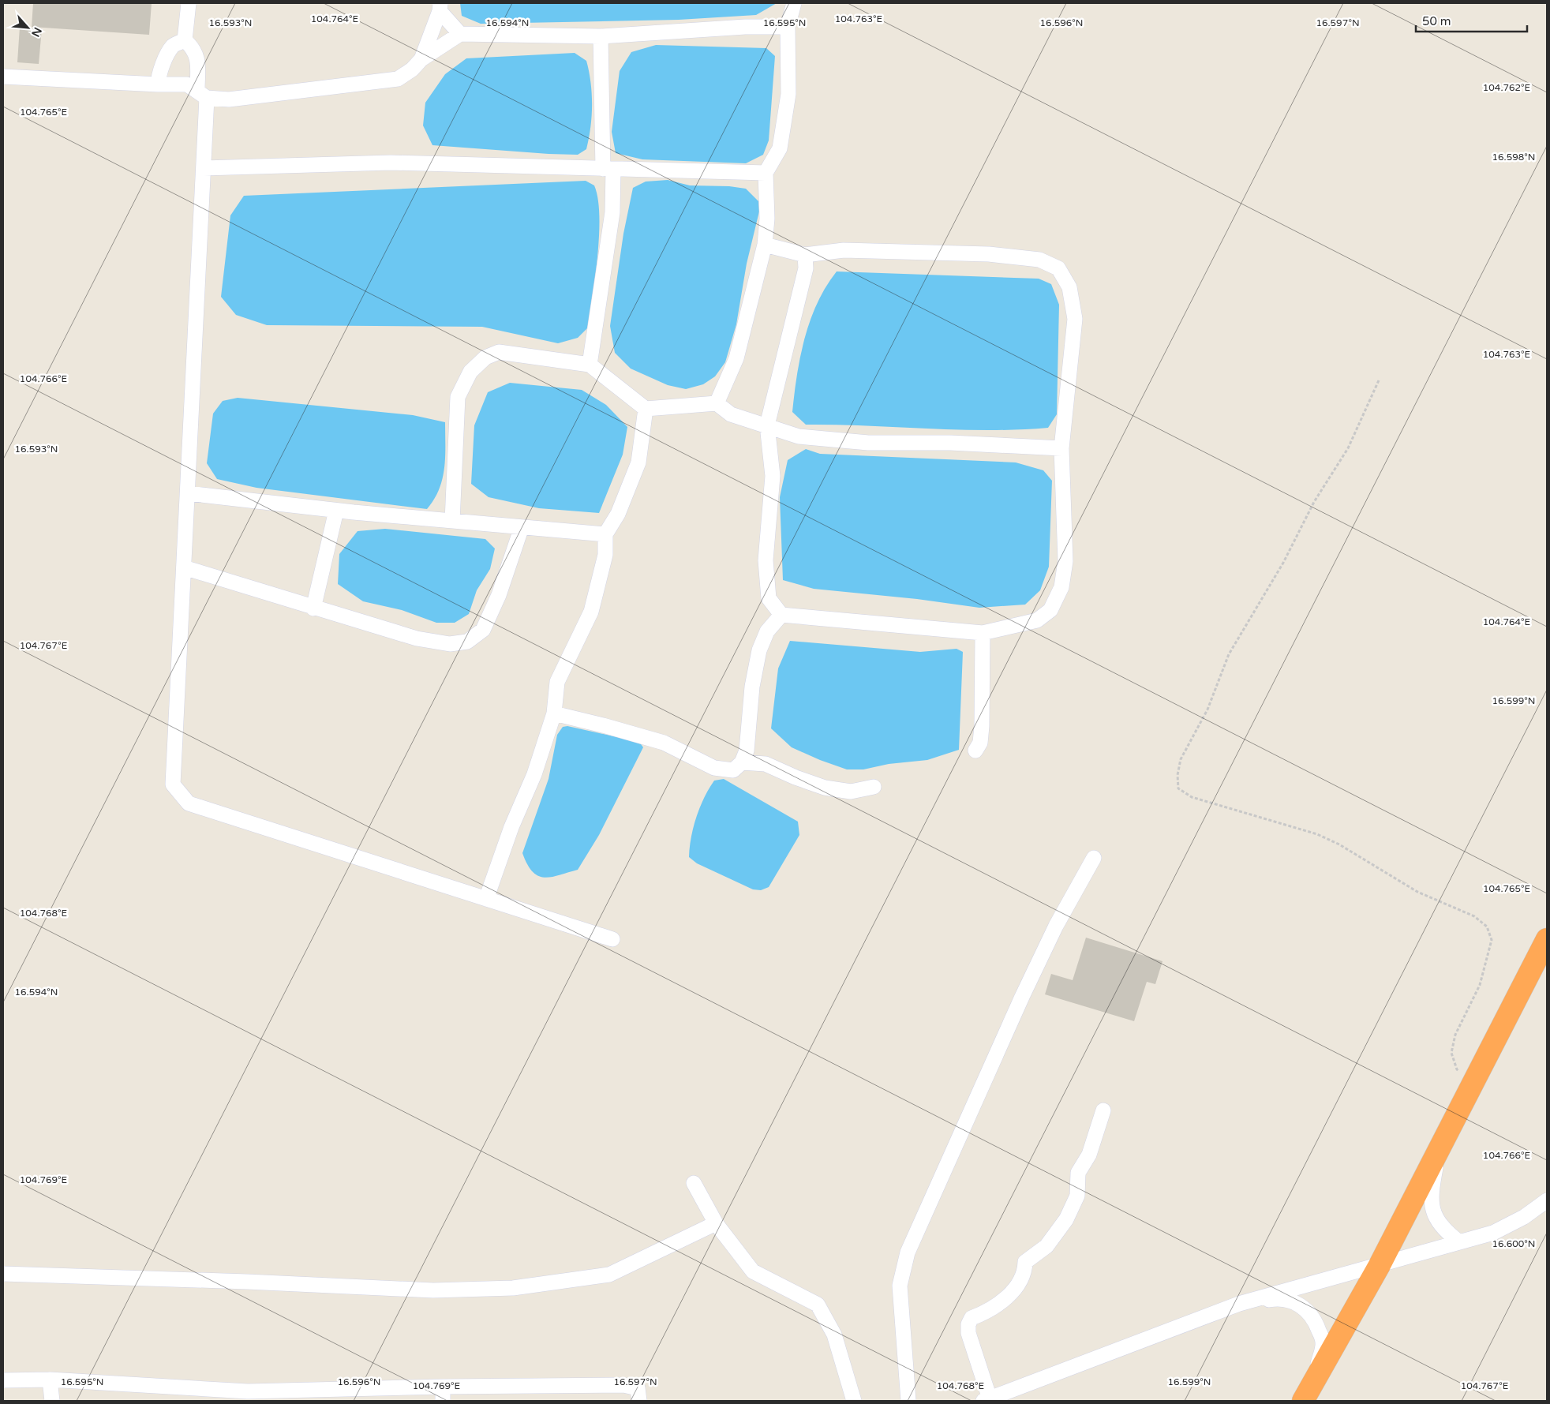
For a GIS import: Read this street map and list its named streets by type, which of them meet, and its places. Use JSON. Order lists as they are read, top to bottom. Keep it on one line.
{"scale_bar":"50 m","north":"bottom right","coordinates":["104.764°E","104.763°E","16.593°N","16.594°N","16.595°N","16.596°N","16.597°N","104.762°E","104.765°E","16.598°N","104.766°E","104.767°E","16.599°N","104.768°E","104.769°E","16.600°N"]}
